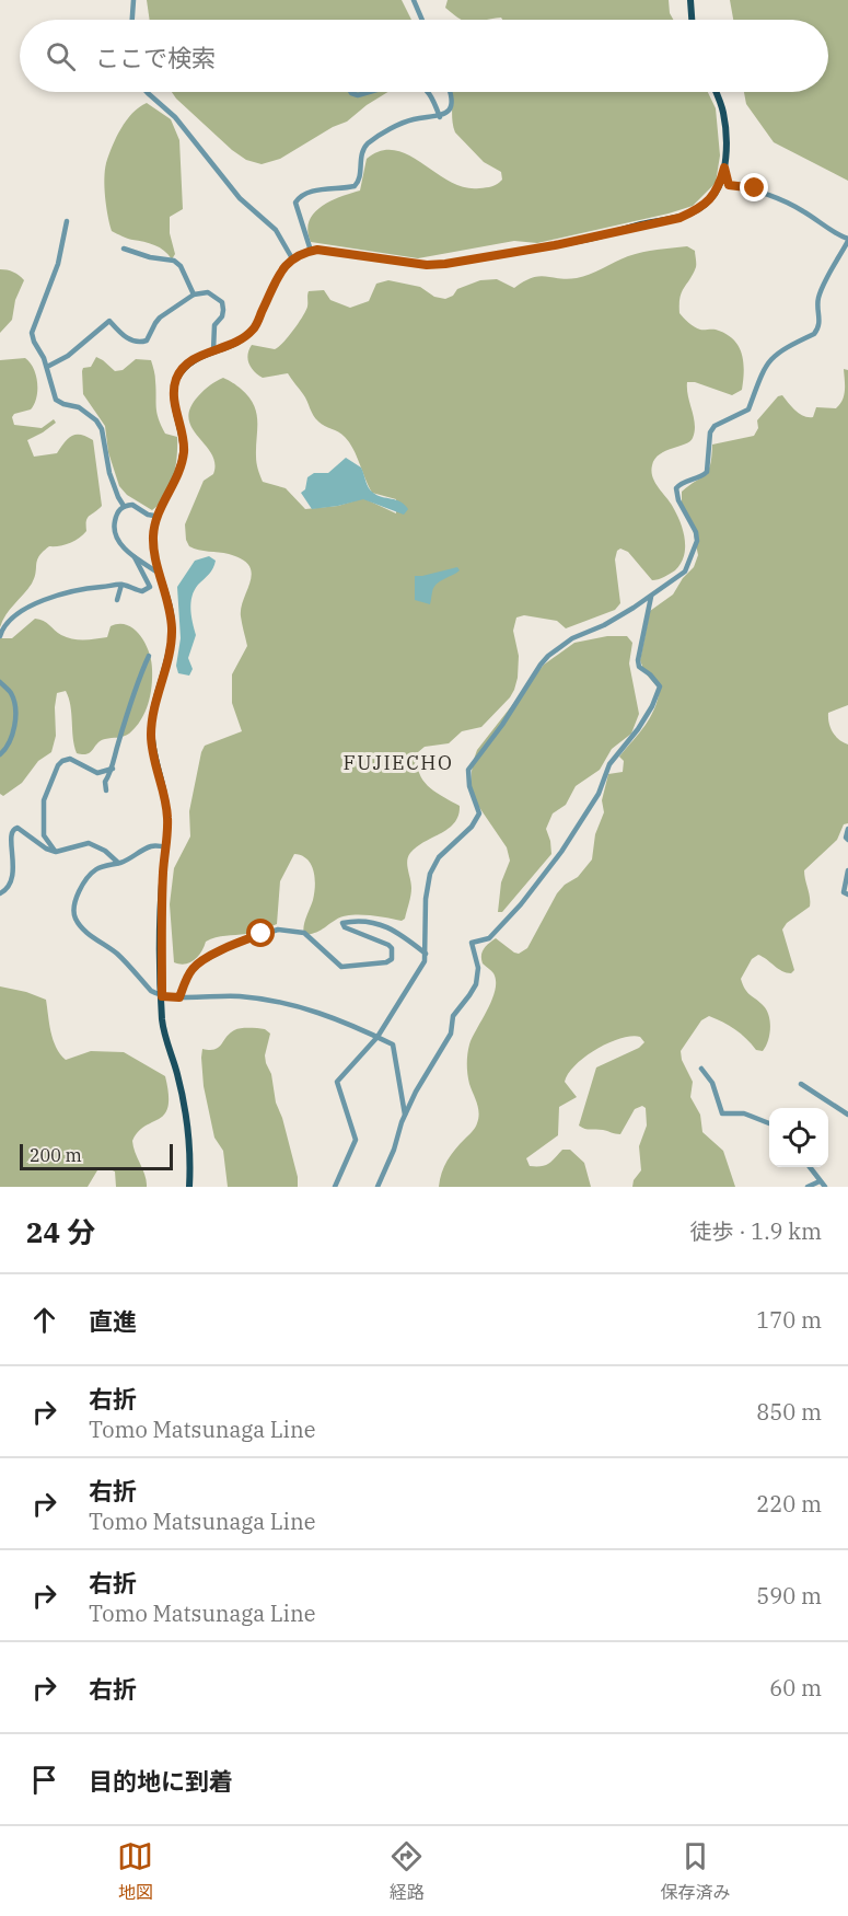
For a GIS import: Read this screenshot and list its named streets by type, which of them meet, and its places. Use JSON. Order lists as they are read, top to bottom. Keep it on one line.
{"districts":["FUJIECHO"],"scale_bar":"200 m","page":{"search":"ここで検索","scale":"200 m","heading":["24 分","徒歩 · 1.9 km"],"list":[["直進","170 m"],["右折","Tomo Matsunaga Line","850 m"],["右折","Tomo Matsunaga Line","220 m"],["右折","Tomo Matsunaga Line","590 m"],["右折","60 m"],"目的地に到着"],"nav":["地図","経路","保存済み"]}}
